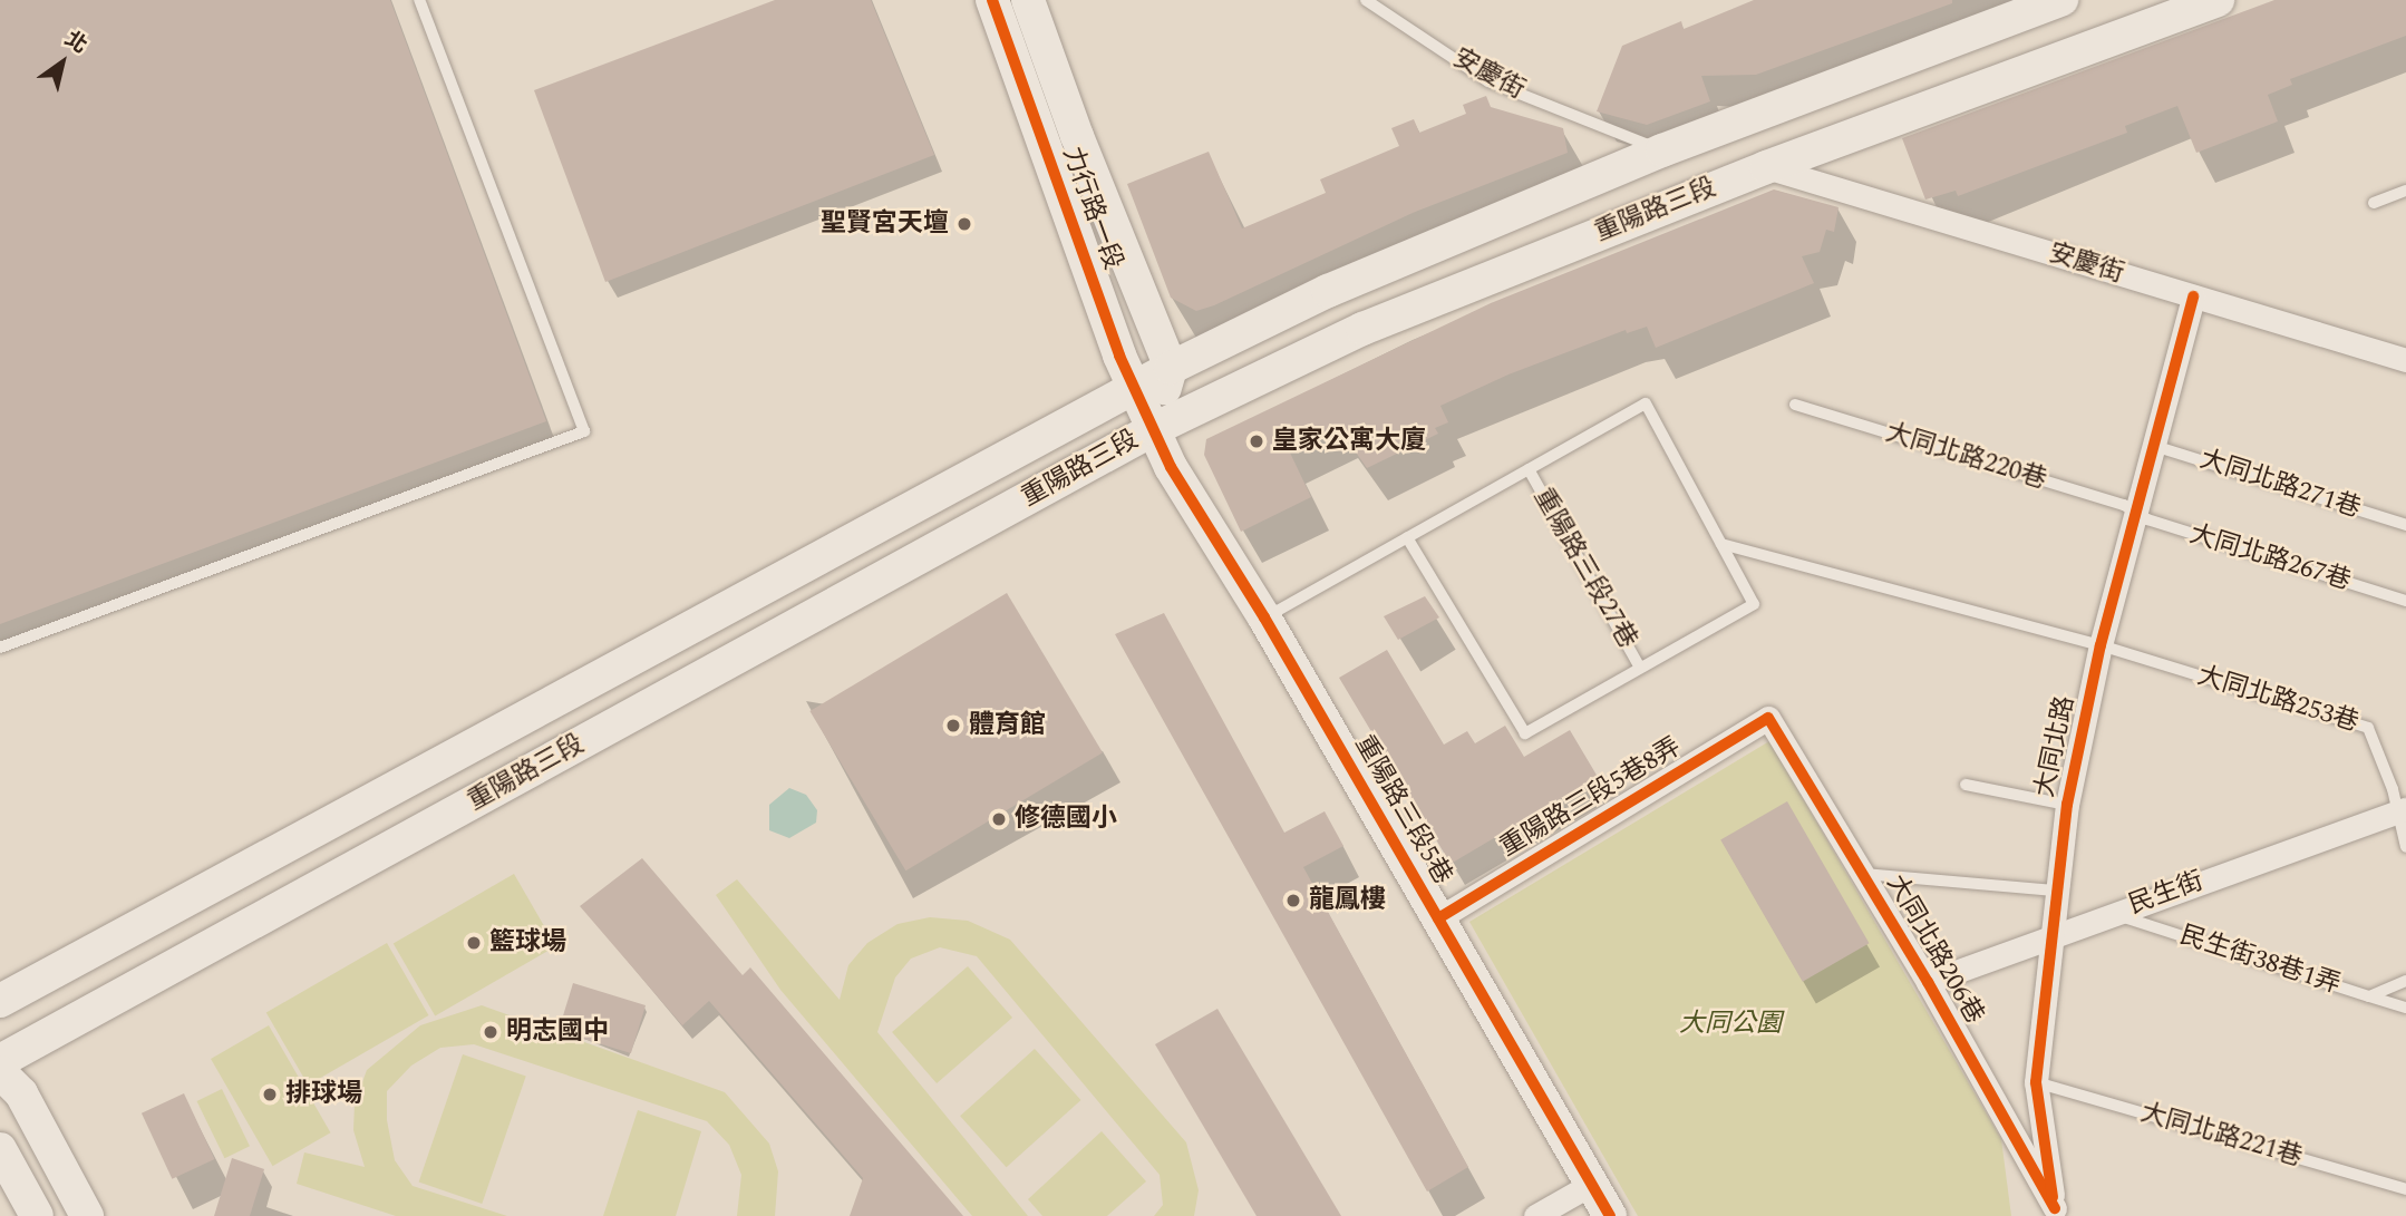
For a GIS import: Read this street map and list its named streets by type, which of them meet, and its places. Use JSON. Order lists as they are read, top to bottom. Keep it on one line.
{"streets":{"main road":["力行路一段","重陽路三段","重陽路三段5巷"],"street":["安慶街","大同北路","重陽路三段5巷8弄","民生街","大同北路206巷"],"lane":["大同北路220巷","大同北路271巷","大同北路267巷","重陽路三段27巷","大同北路253巷","民生街38巷1弄","大同北路221巷"]},"crossings":[["安慶街","重陽路三段"],["安慶街","大同北路"],["力行路一段","重陽路三段"],["力行路一段","重陽路三段5巷"],["重陽路三段","重陽路三段5巷"],["大同北路220巷","大同北路267巷"],["大同北路220巷","大同北路"],["大同北路271巷","大同北路"],["大同北路267巷","大同北路"],["大同北路253巷","大同北路"],["大同北路253巷","民生街"],["大同北路","民生街"],["大同北路","大同北路206巷"],["大同北路","大同北路221巷"],["重陽路三段5巷8弄","重陽路三段5巷"],["重陽路三段5巷8弄","大同北路206巷"],["民生街","大同北路206巷"],["民生街","民生街38巷1弄"]],"parks":["大同公園"],"places":["聖賢宮天壇","皇家公寓大廈","體育館","修德國小","龍鳳樓","籃球場","明志國中","排球場"],"north":"top right"}
